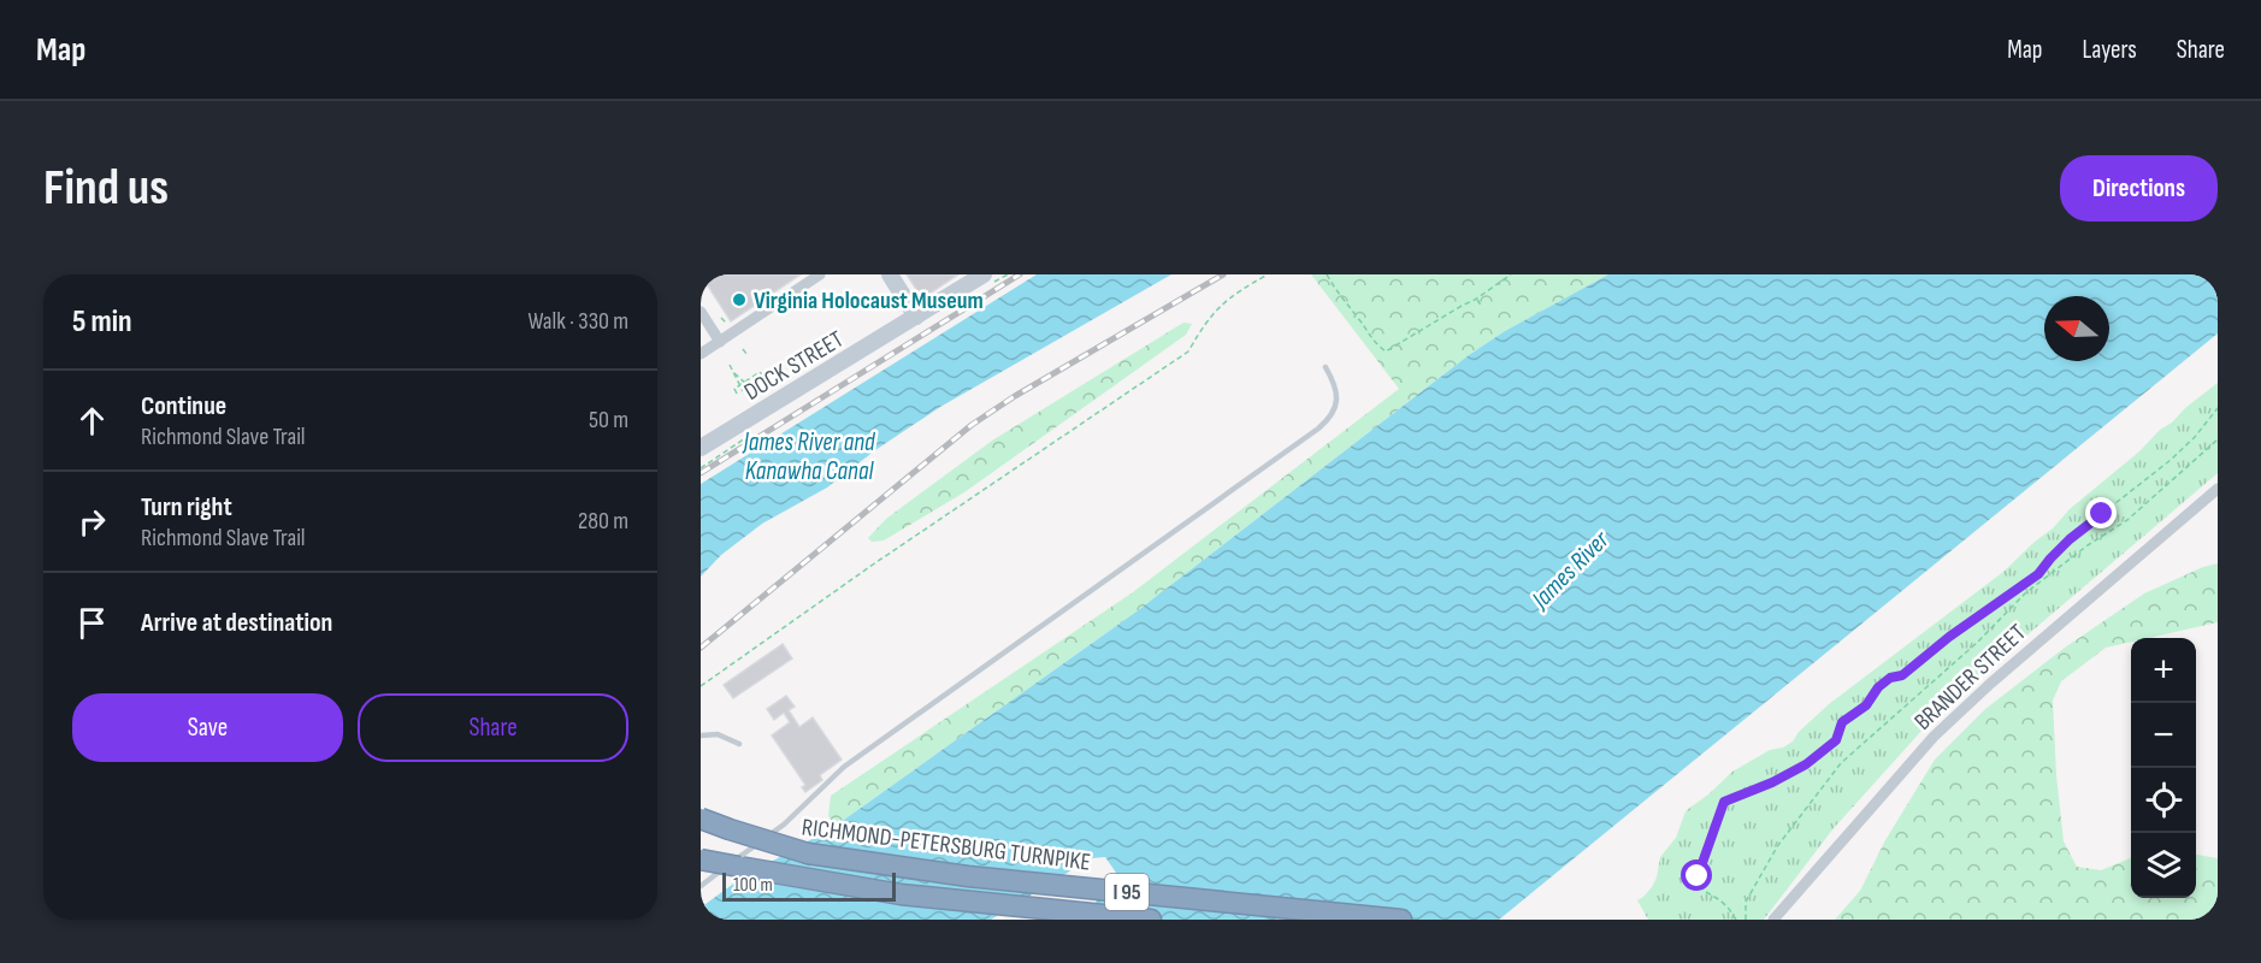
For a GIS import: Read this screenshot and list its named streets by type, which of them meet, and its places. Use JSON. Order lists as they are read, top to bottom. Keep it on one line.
{"streets":{"highway":["RICHMOND-PETERSBURG TURNPIKE","I 95"],"main road":["DOCK STREET"],"street":["BRANDER STREET"]},"water":["James River and Kanawha Canal","James River"],"places":["Virginia Holocaust Museum"],"scale_bar":"100 m","north":"left","page":{"header":"Map","nav":["Map","Layers","Share"],"buttons":["Directions",["Save","Share"]],"title":"Find us","heading":["5 min","Walk · 330 m"],"list":[["Continue","Richmond Slave Trail","50 m"],["Turn right","Richmond Slave Trail","280 m"],"Arrive at destination"],"map_buttons":["+","−"],"scale":"100 m"}}
